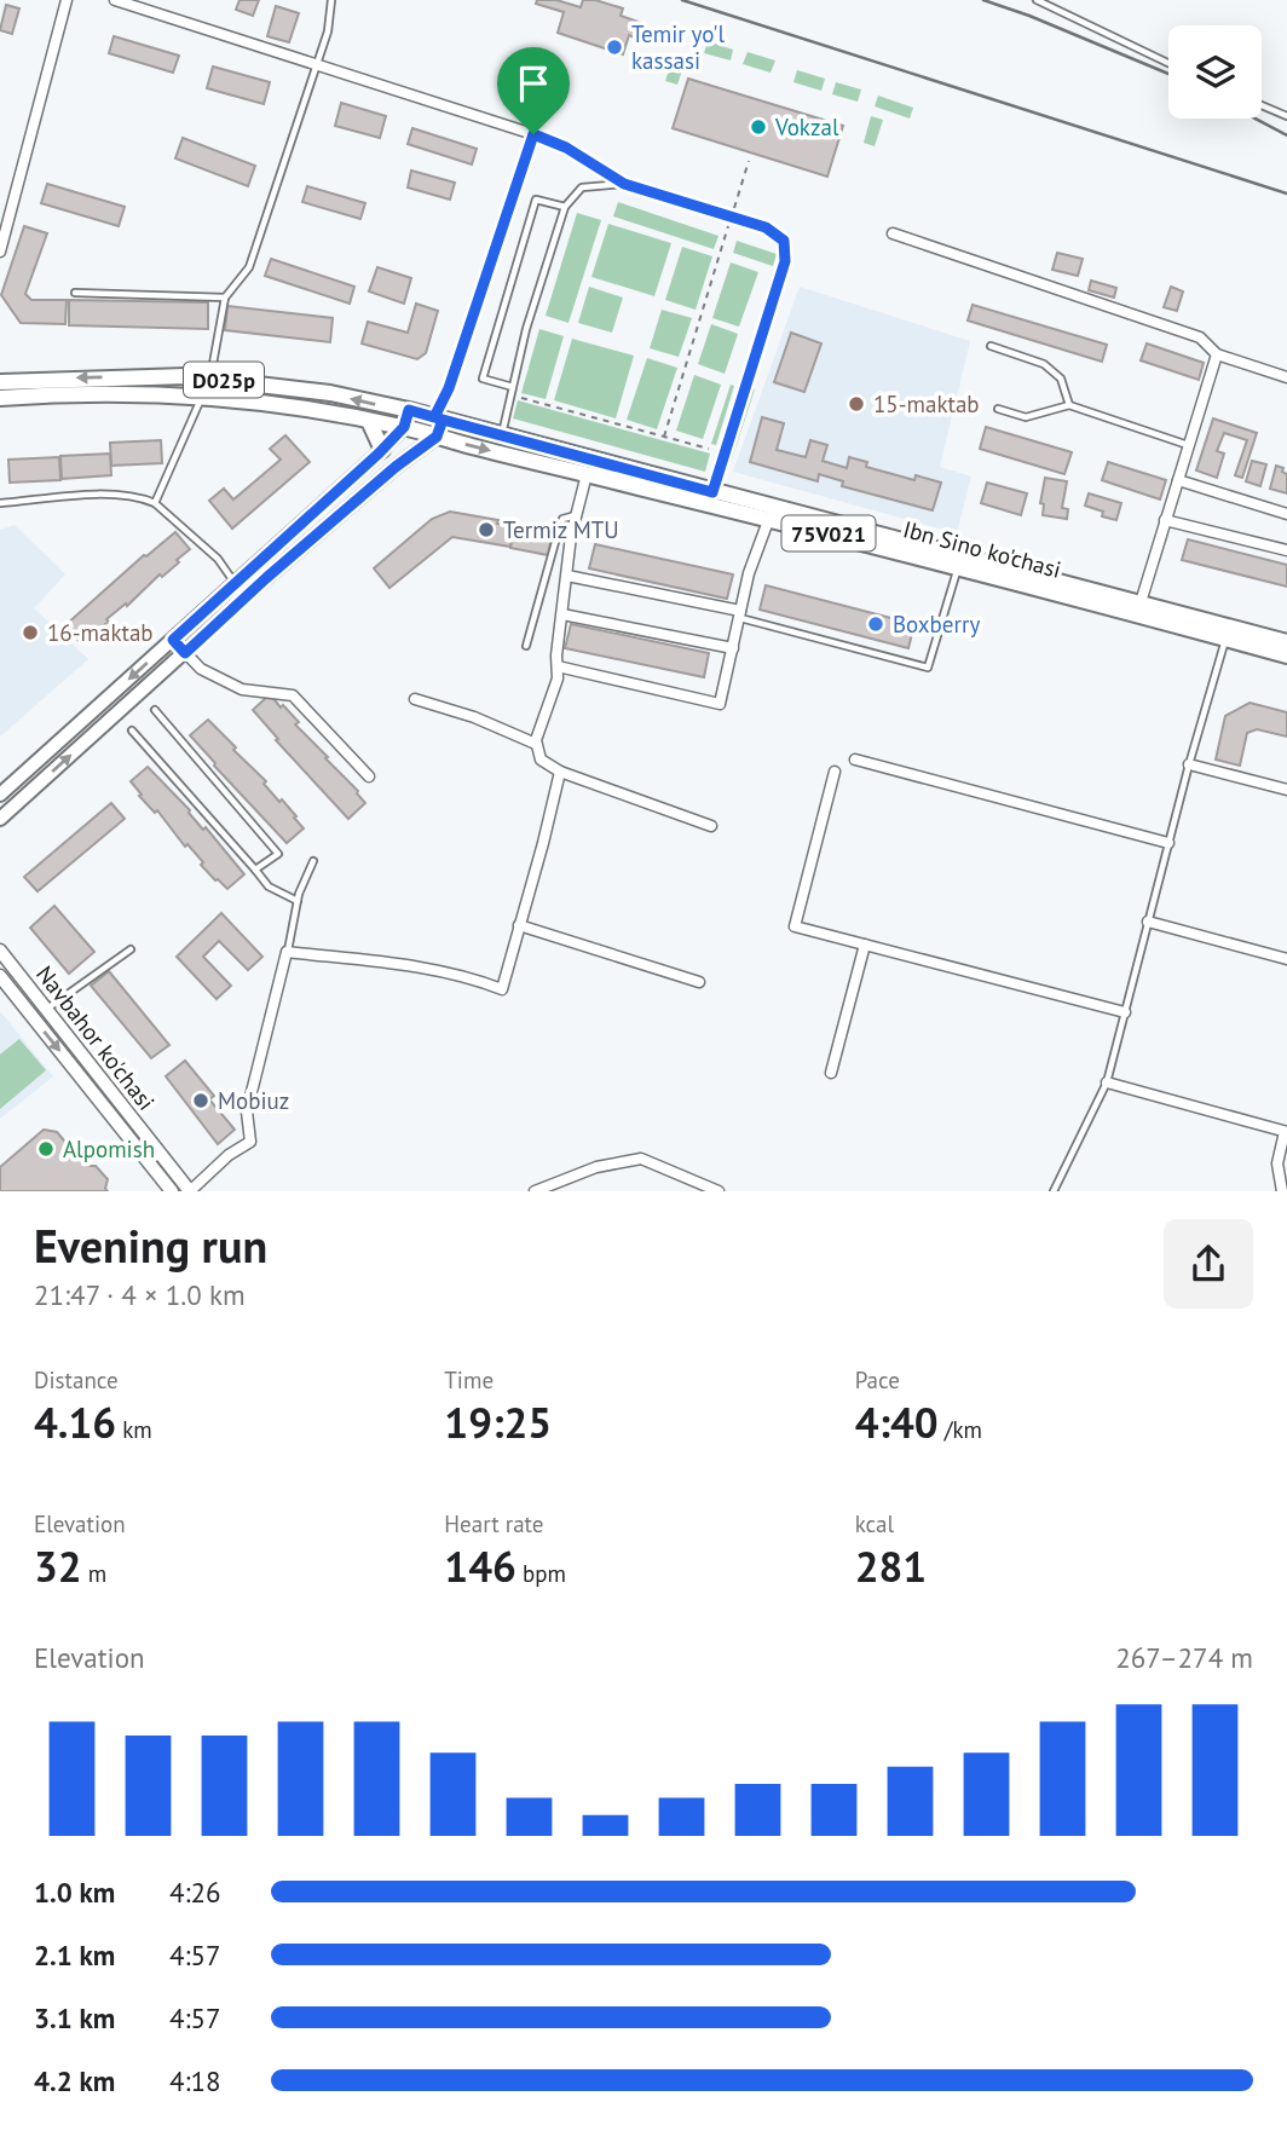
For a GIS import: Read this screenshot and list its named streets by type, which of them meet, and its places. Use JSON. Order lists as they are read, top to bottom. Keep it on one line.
{"streets":{"main road":["D025p","75V021","Ibn Sino ko'chasi"],"street":["Navbahor ko'chasi"]},"crossings":[["D025p","Ibn Sino ko'chasi"]],"places":["Temir yo'l kassasi","Vokzal","15-maktab","Termiz MTU","Boxberry","16-maktab","Mobiuz","Alpomish"],"page":{"heading":["Evening run","21:47 · 4 × 1.0 km"],"stats":[["Distance","4.16 km"],["Time","19:25"],["Pace","4:40 /km"],["Elevation","32 m"],["Heart rate","146 bpm"],["kcal","281"]],"chart":["Elevation","267–274 m"],"list":[{"name":"1.0 km","note":"4:26"},{"name":"2.1 km","note":"4:57"},{"name":"3.1 km","note":"4:57"},{"name":"4.2 km","note":"4:18"}]}}
